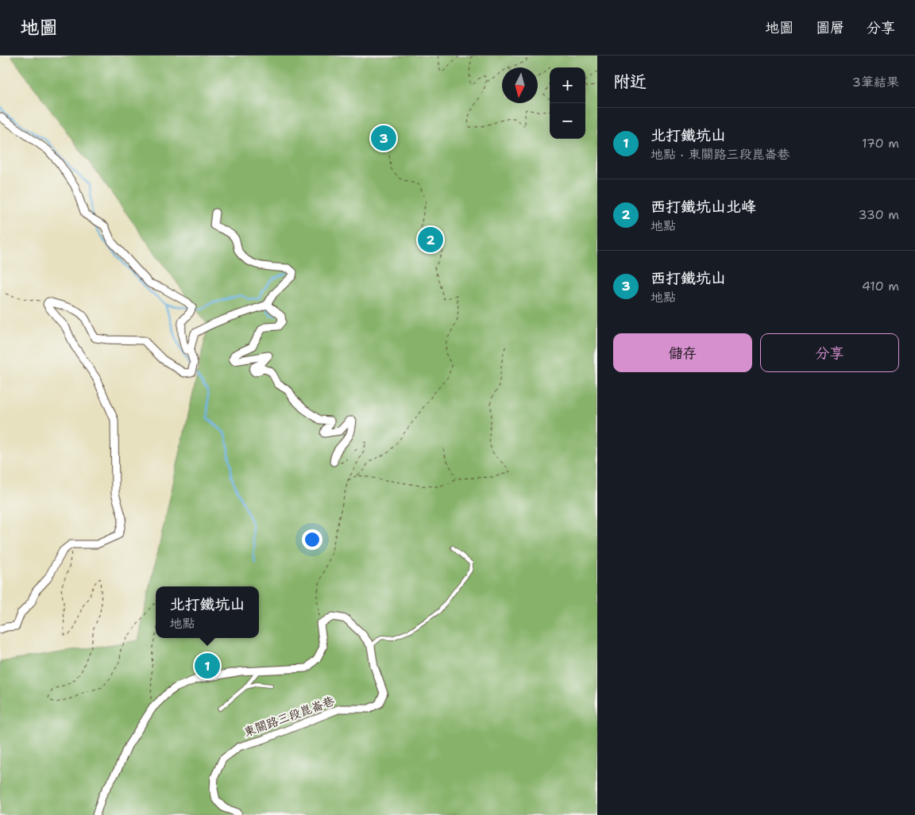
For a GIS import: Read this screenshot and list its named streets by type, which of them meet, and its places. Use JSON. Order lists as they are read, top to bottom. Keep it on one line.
{"streets":{"street":["東關路三段崑崙巷"]},"north":"bottom","page":{"header":"地圖","nav":["地圖","圖層","分享"],"heading":["附近","3筆結果"],"map_buttons":["+","−"],"list":[{"mark":"1","name":"北打鐵坑山","note":"地點 · 東關路三段崑崙巷","value":"170 m"},{"mark":"2","name":"西打鐵坑山北峰","note":"地點","value":"330 m"},{"mark":"3","name":"西打鐵坑山","note":"地點","value":"410 m"}],"pins":["3","2","1"],"buttons":["儲存","分享"],"popup":["北打鐵坑山","地點"]}}
